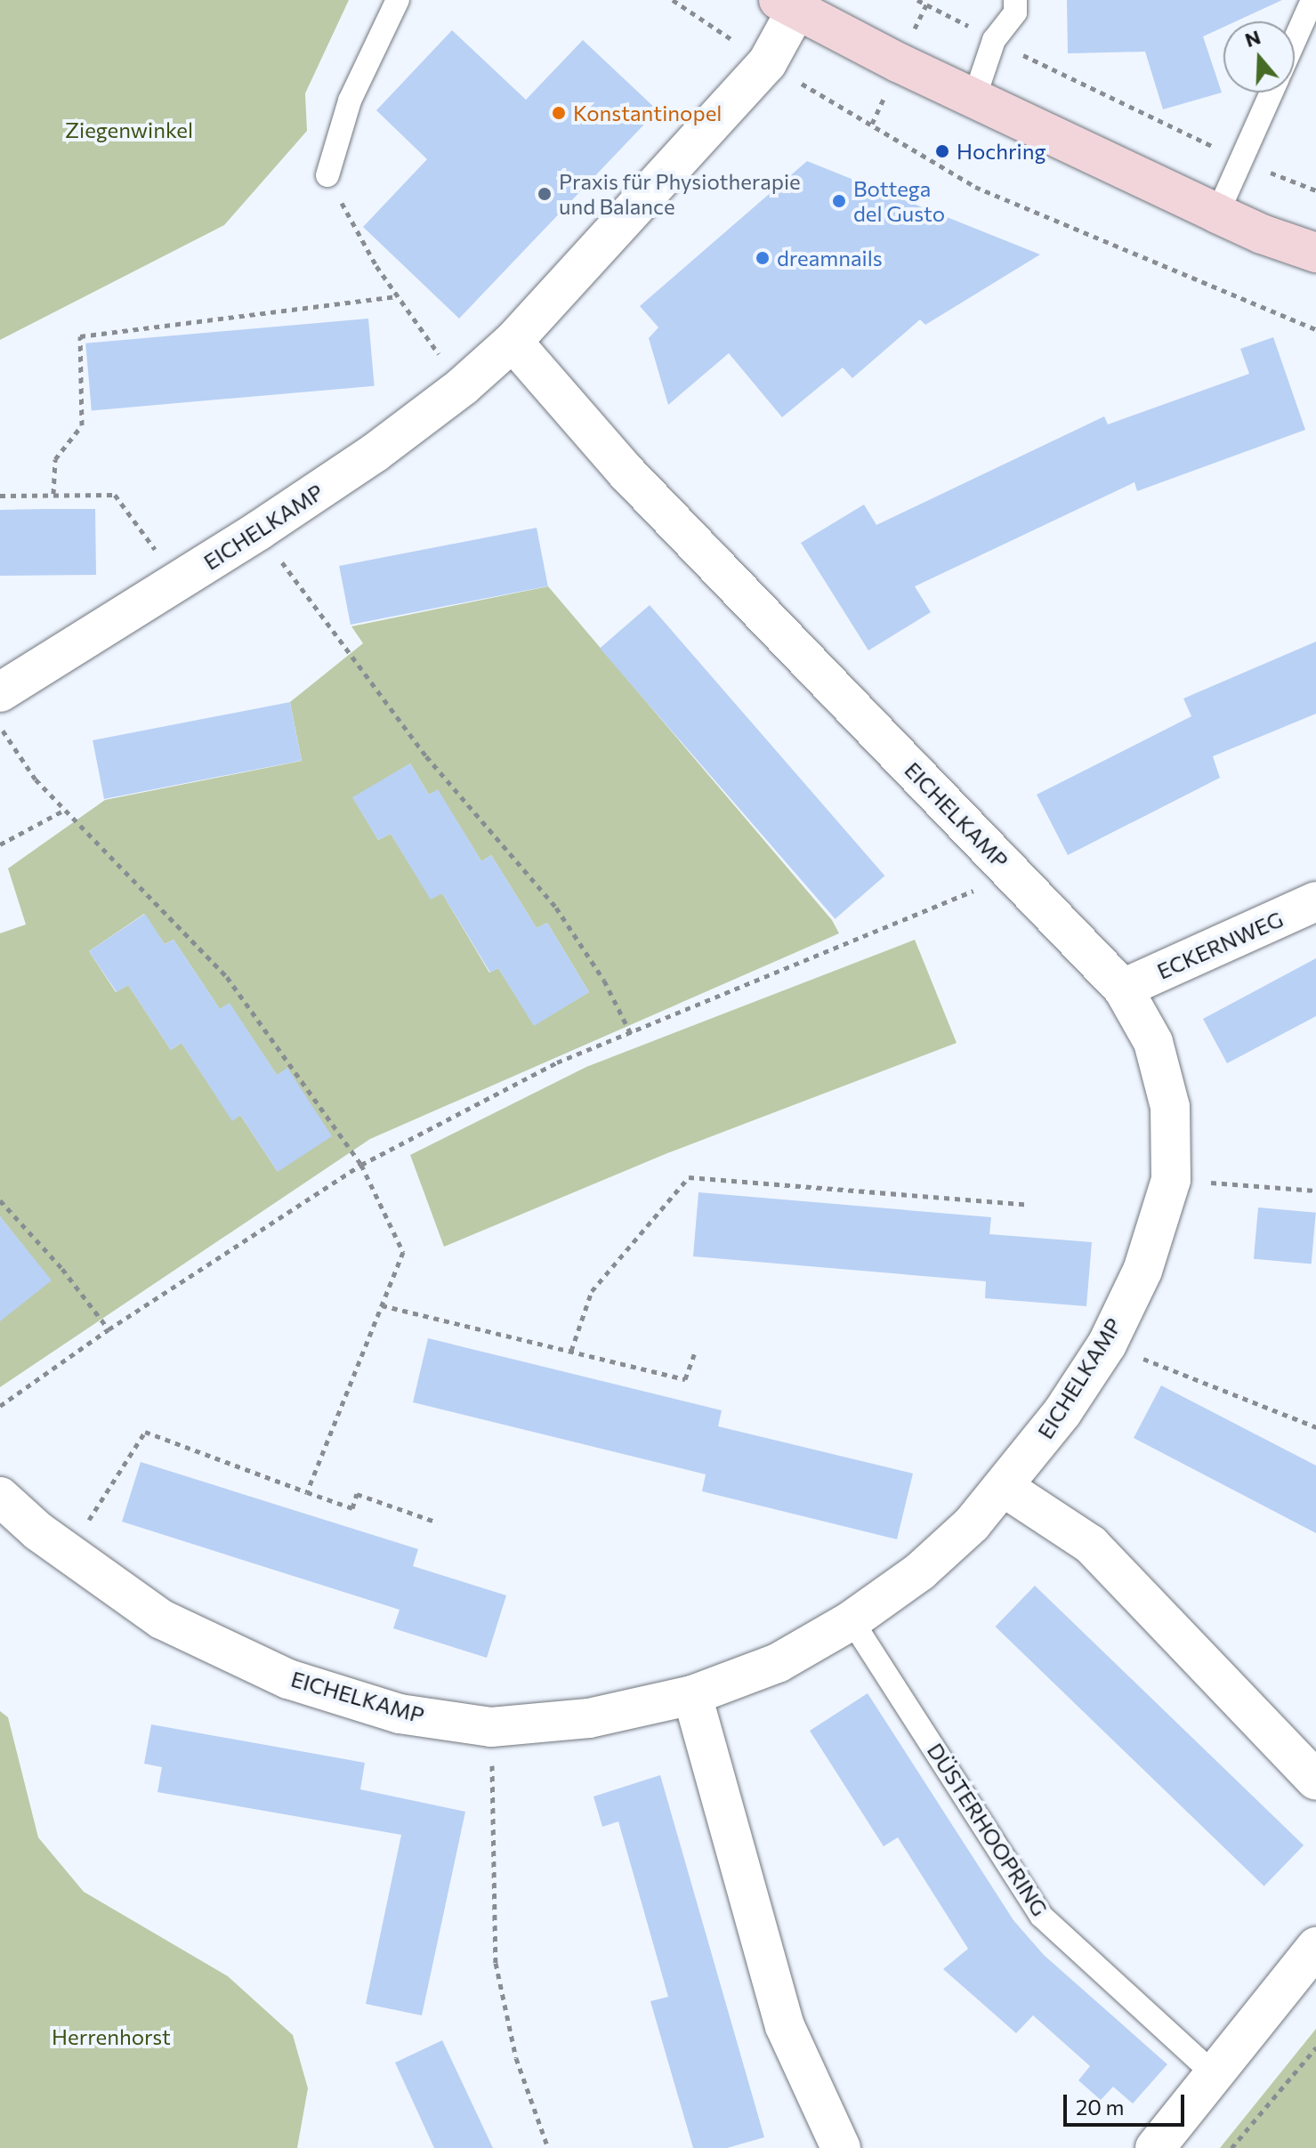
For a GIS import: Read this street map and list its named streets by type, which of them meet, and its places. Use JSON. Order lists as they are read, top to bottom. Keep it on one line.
{"streets":{"street":["EICHELKAMP","ECKERNWEG"],"lane":["DÜSTERHOOPRING"]},"crossings":[["EICHELKAMP","ECKERNWEG"],["EICHELKAMP","DÜSTERHOOPRING"]],"parks":["Ziegenwinkel","Herrenhorst"],"places":["Konstantinopel","Hochring","Praxis für Physiotherapie und Balance","Bottega del Gusto","dreamnails"],"scale_bar":"20 m","north":"top"}
